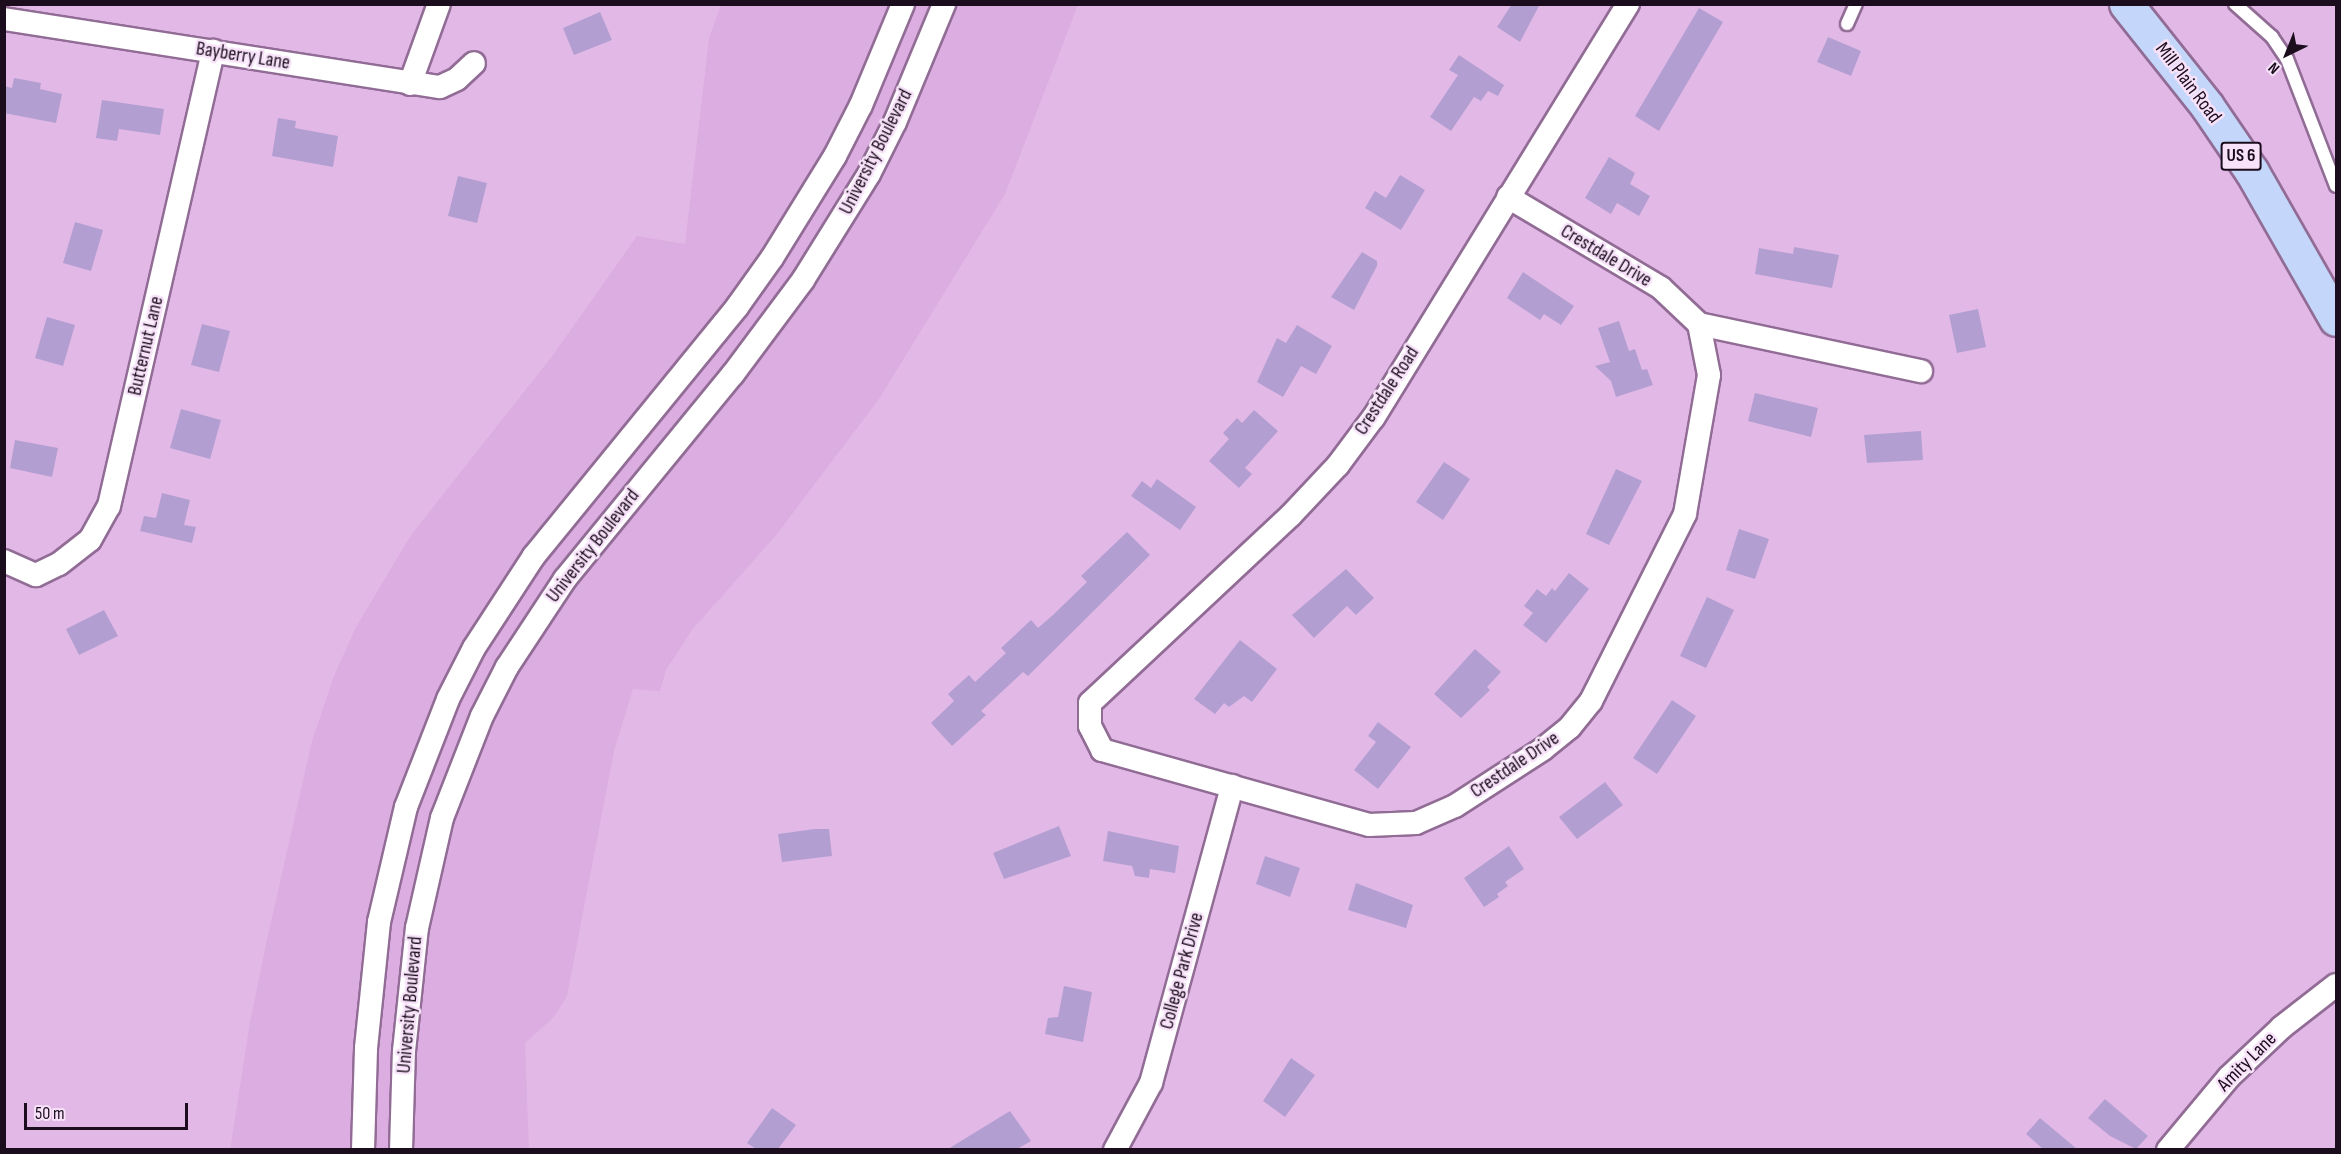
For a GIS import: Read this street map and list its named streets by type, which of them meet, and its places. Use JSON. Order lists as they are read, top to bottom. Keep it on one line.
{"streets":{"main road":["Mill Plain Road","US 6"],"street":["Bayberry Lane","University Boulevard","Crestdale Drive","Butternut Lane","Crestdale Road","College Park Drive","Amity Lane"]},"crossings":[["Bayberry Lane","Butternut Lane"],["Crestdale Drive","Crestdale Road"],["Crestdale Drive","College Park Drive"]],"scale_bar":"50 m","north":"bottom left"}
